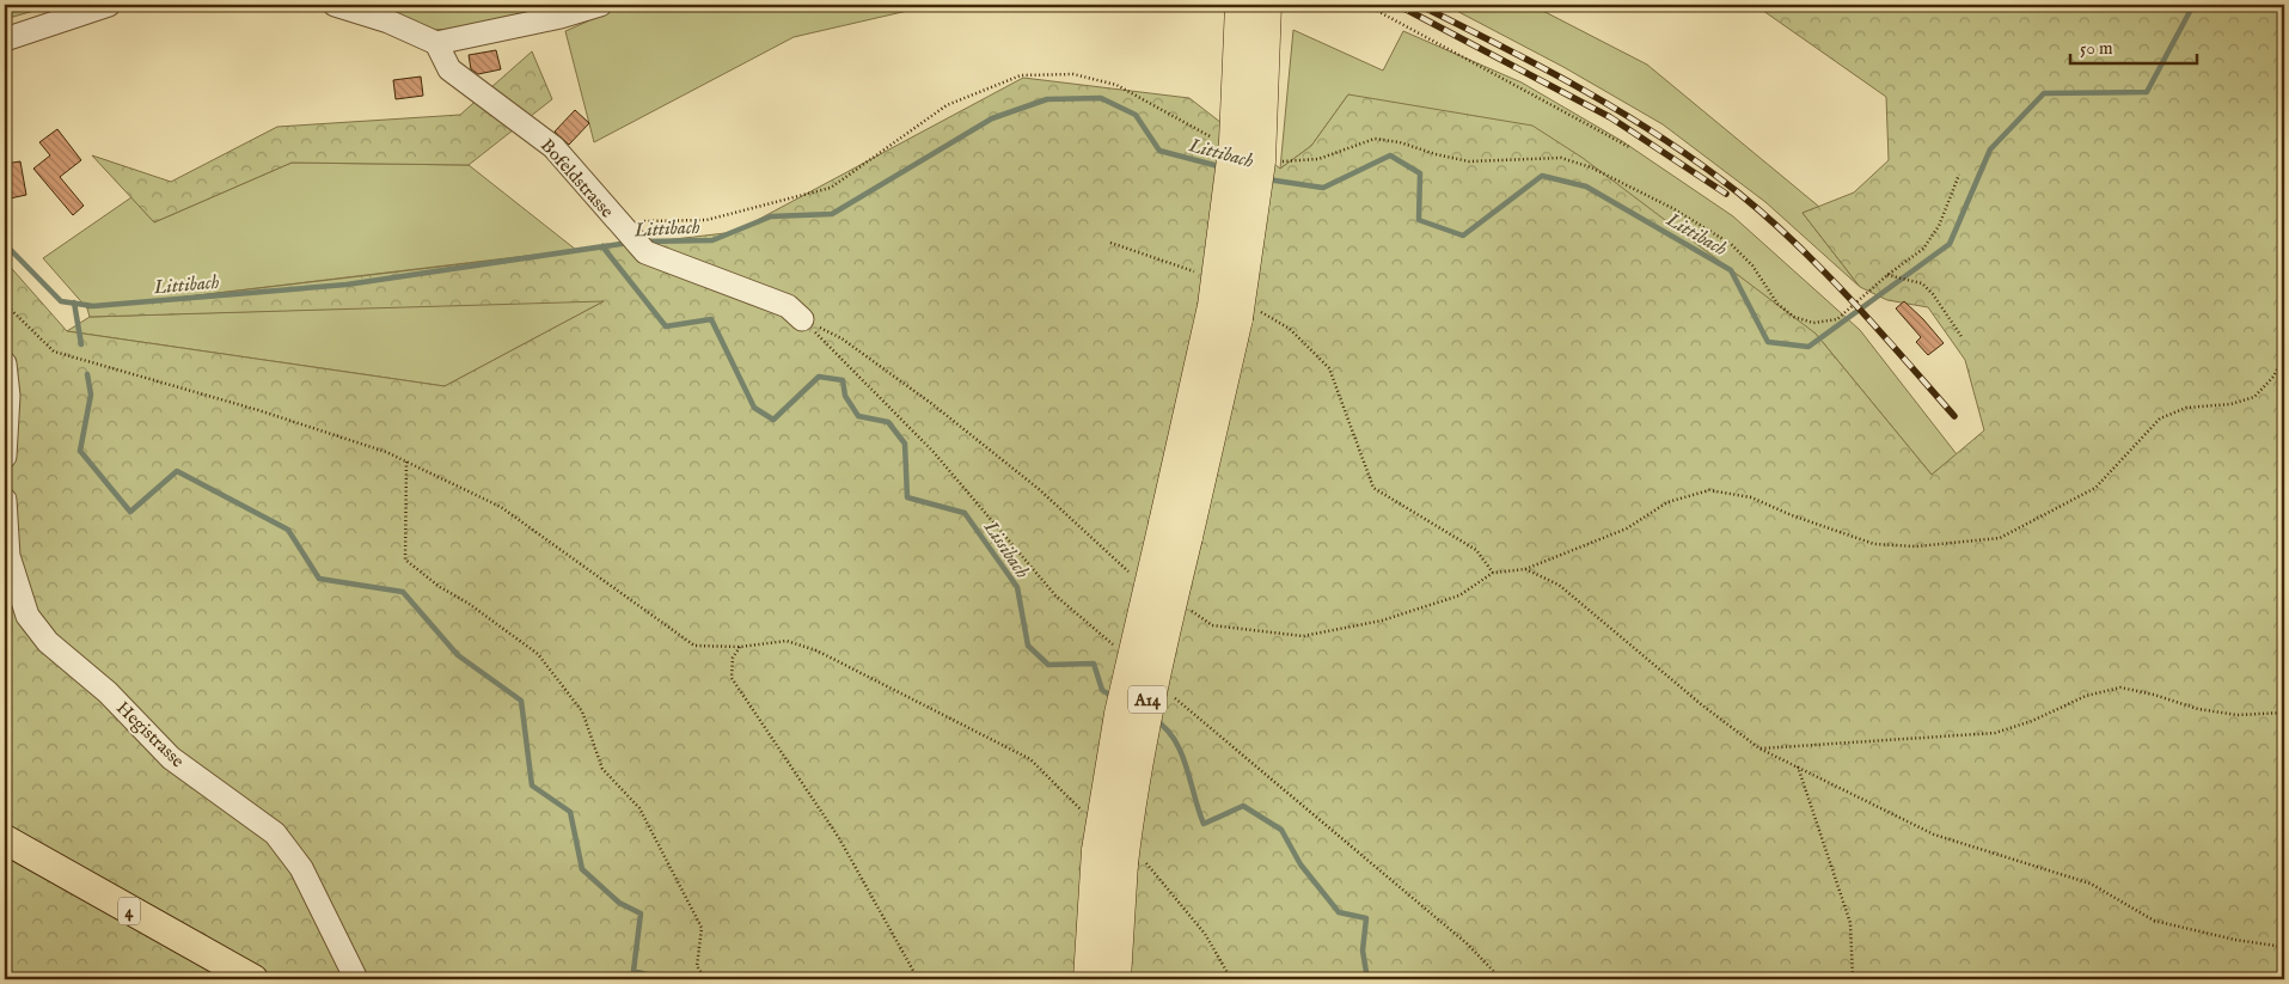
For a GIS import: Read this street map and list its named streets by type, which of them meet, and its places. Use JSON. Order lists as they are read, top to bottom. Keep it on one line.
{"streets":{"highway":["A14"],"main road":["4"],"street":["Bofeldstrasse","Hegistrasse"]},"water":["Littibach","Lissibach"],"scale_bar":"50 m"}
